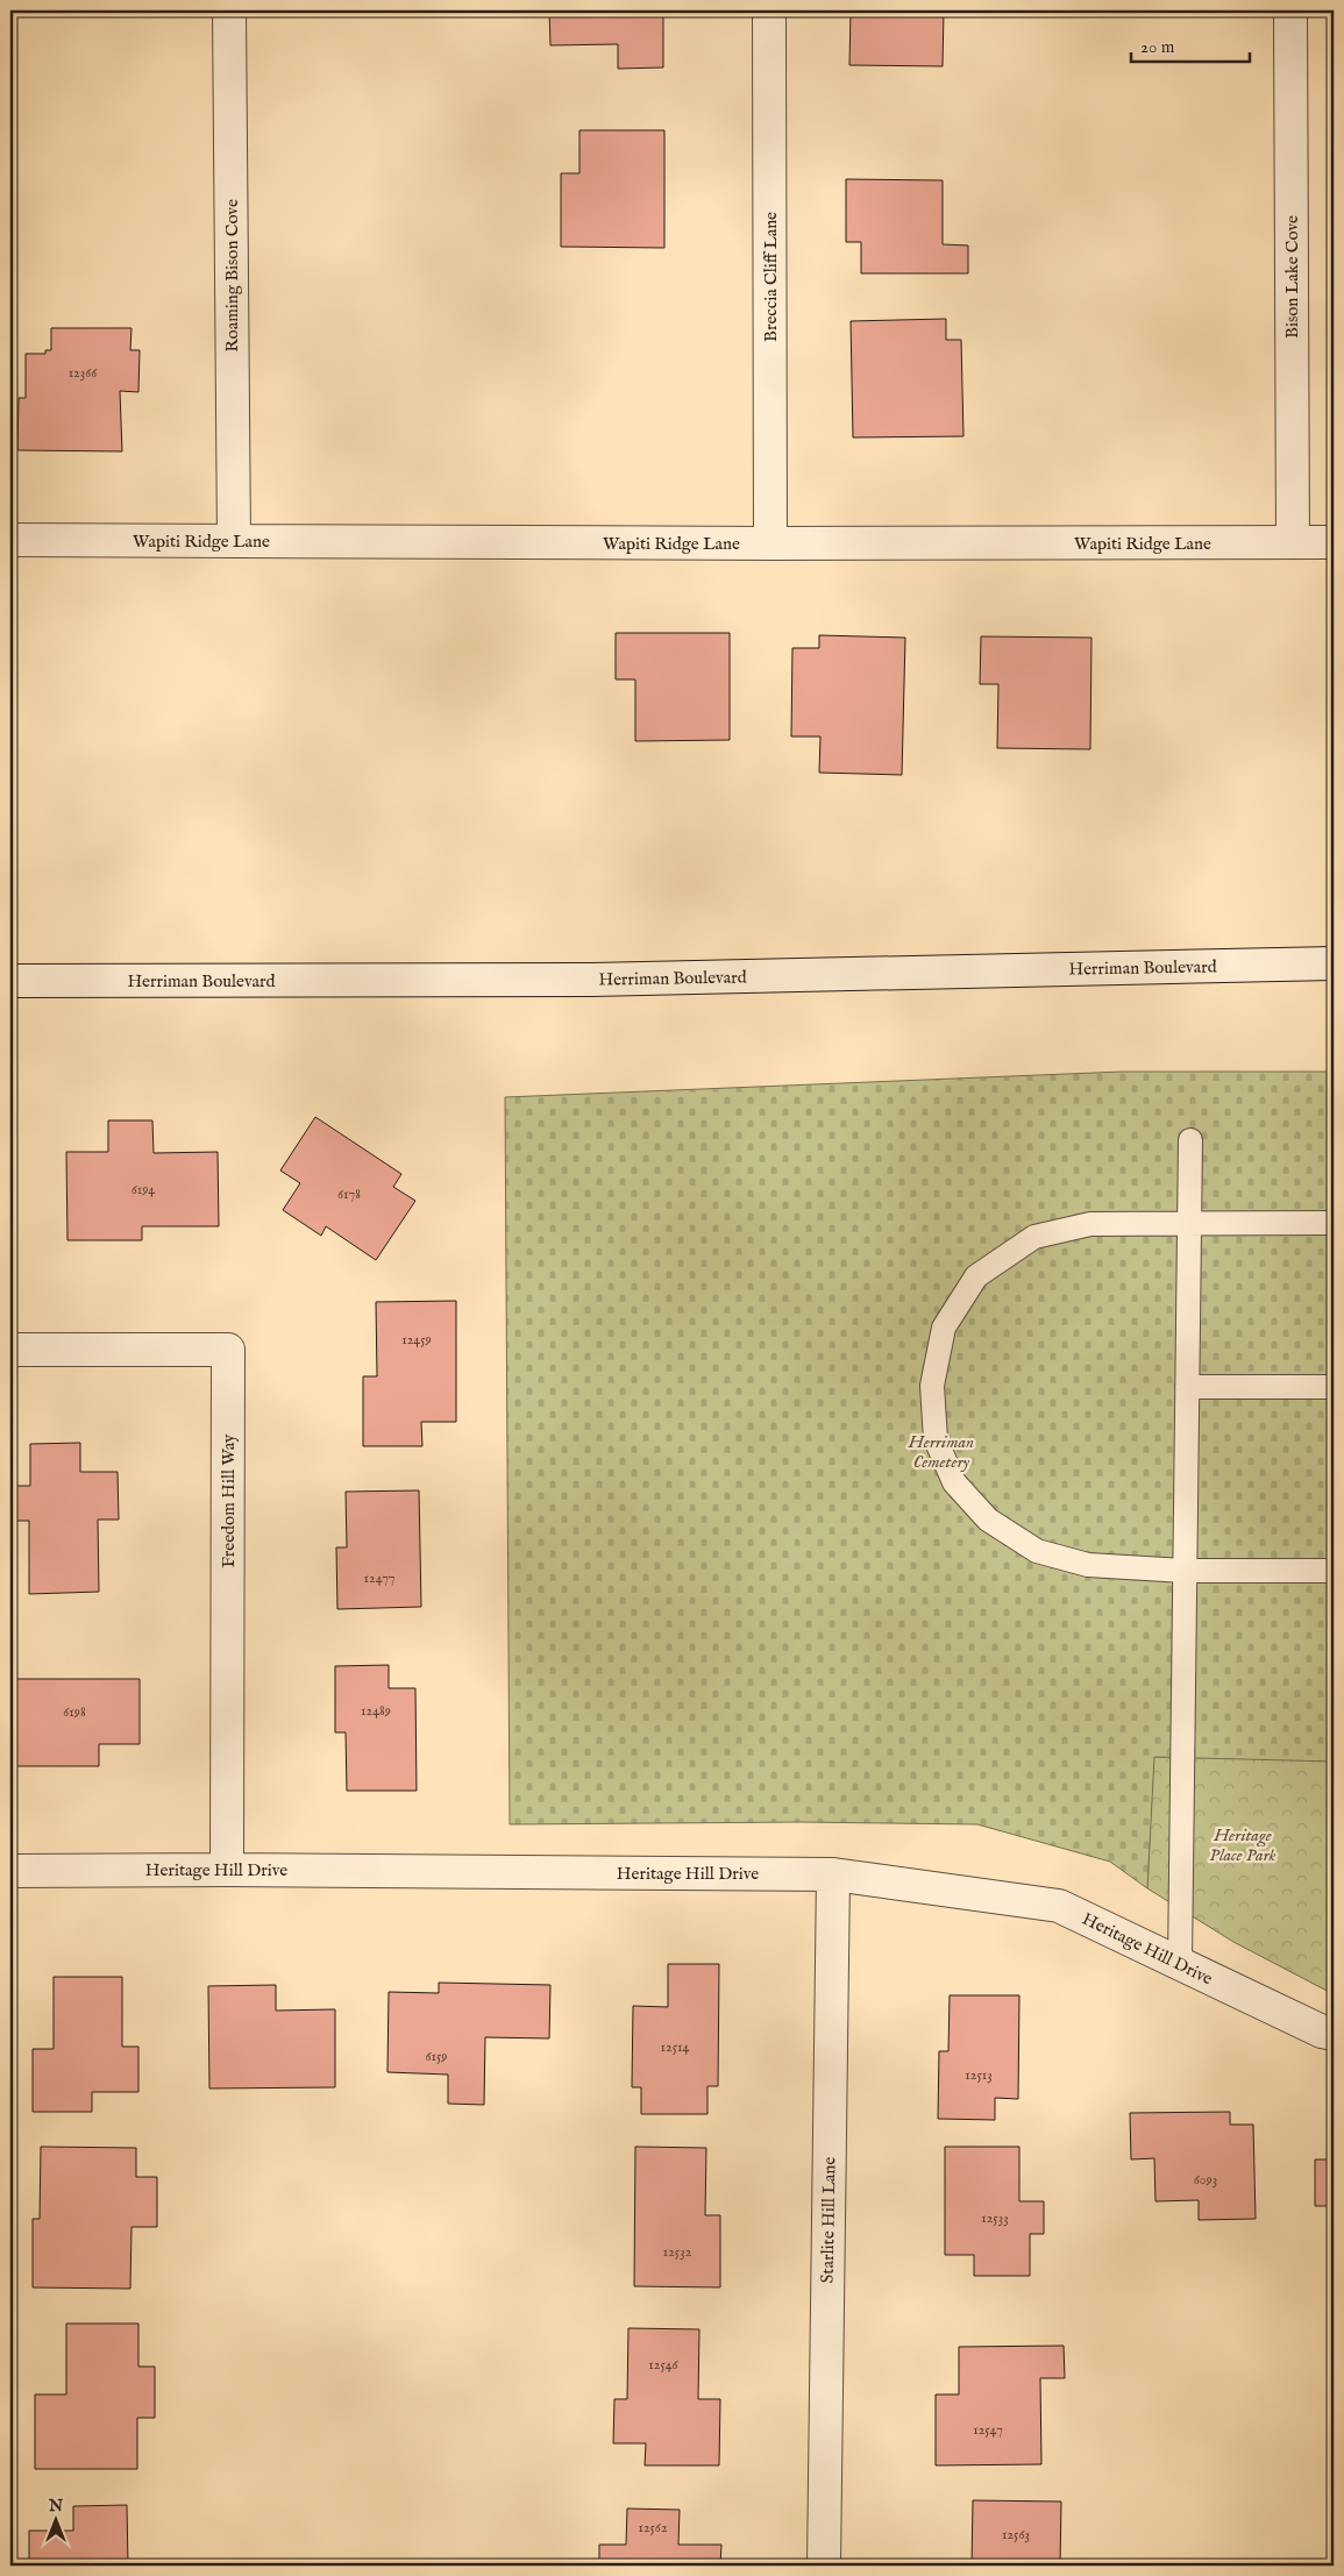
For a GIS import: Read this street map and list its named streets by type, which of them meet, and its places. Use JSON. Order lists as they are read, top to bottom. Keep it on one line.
{"streets":{"street":["Roaming Bison Cove","Breccia Cliff Lane","Bison Lake Cove","Wapiti Ridge Lane","Herriman Boulevard","Freedom Hill Way","Heritage Hill Drive","Starlite Hill Lane"]},"crossings":[["Roaming Bison Cove","Wapiti Ridge Lane"],["Breccia Cliff Lane","Wapiti Ridge Lane"],["Bison Lake Cove","Wapiti Ridge Lane"],["Freedom Hill Way","Heritage Hill Drive"],["Heritage Hill Drive","Starlite Hill Lane"]],"parks":["Herriman Cemetery","Heritage Place Park"],"house_numbers":["12366","6194","6178","12459","12477","12489","6198","12514","6159","12513","6093","12533","12532","12546","12547","12562","12563"],"scale_bar":"20 m","north":"top"}
